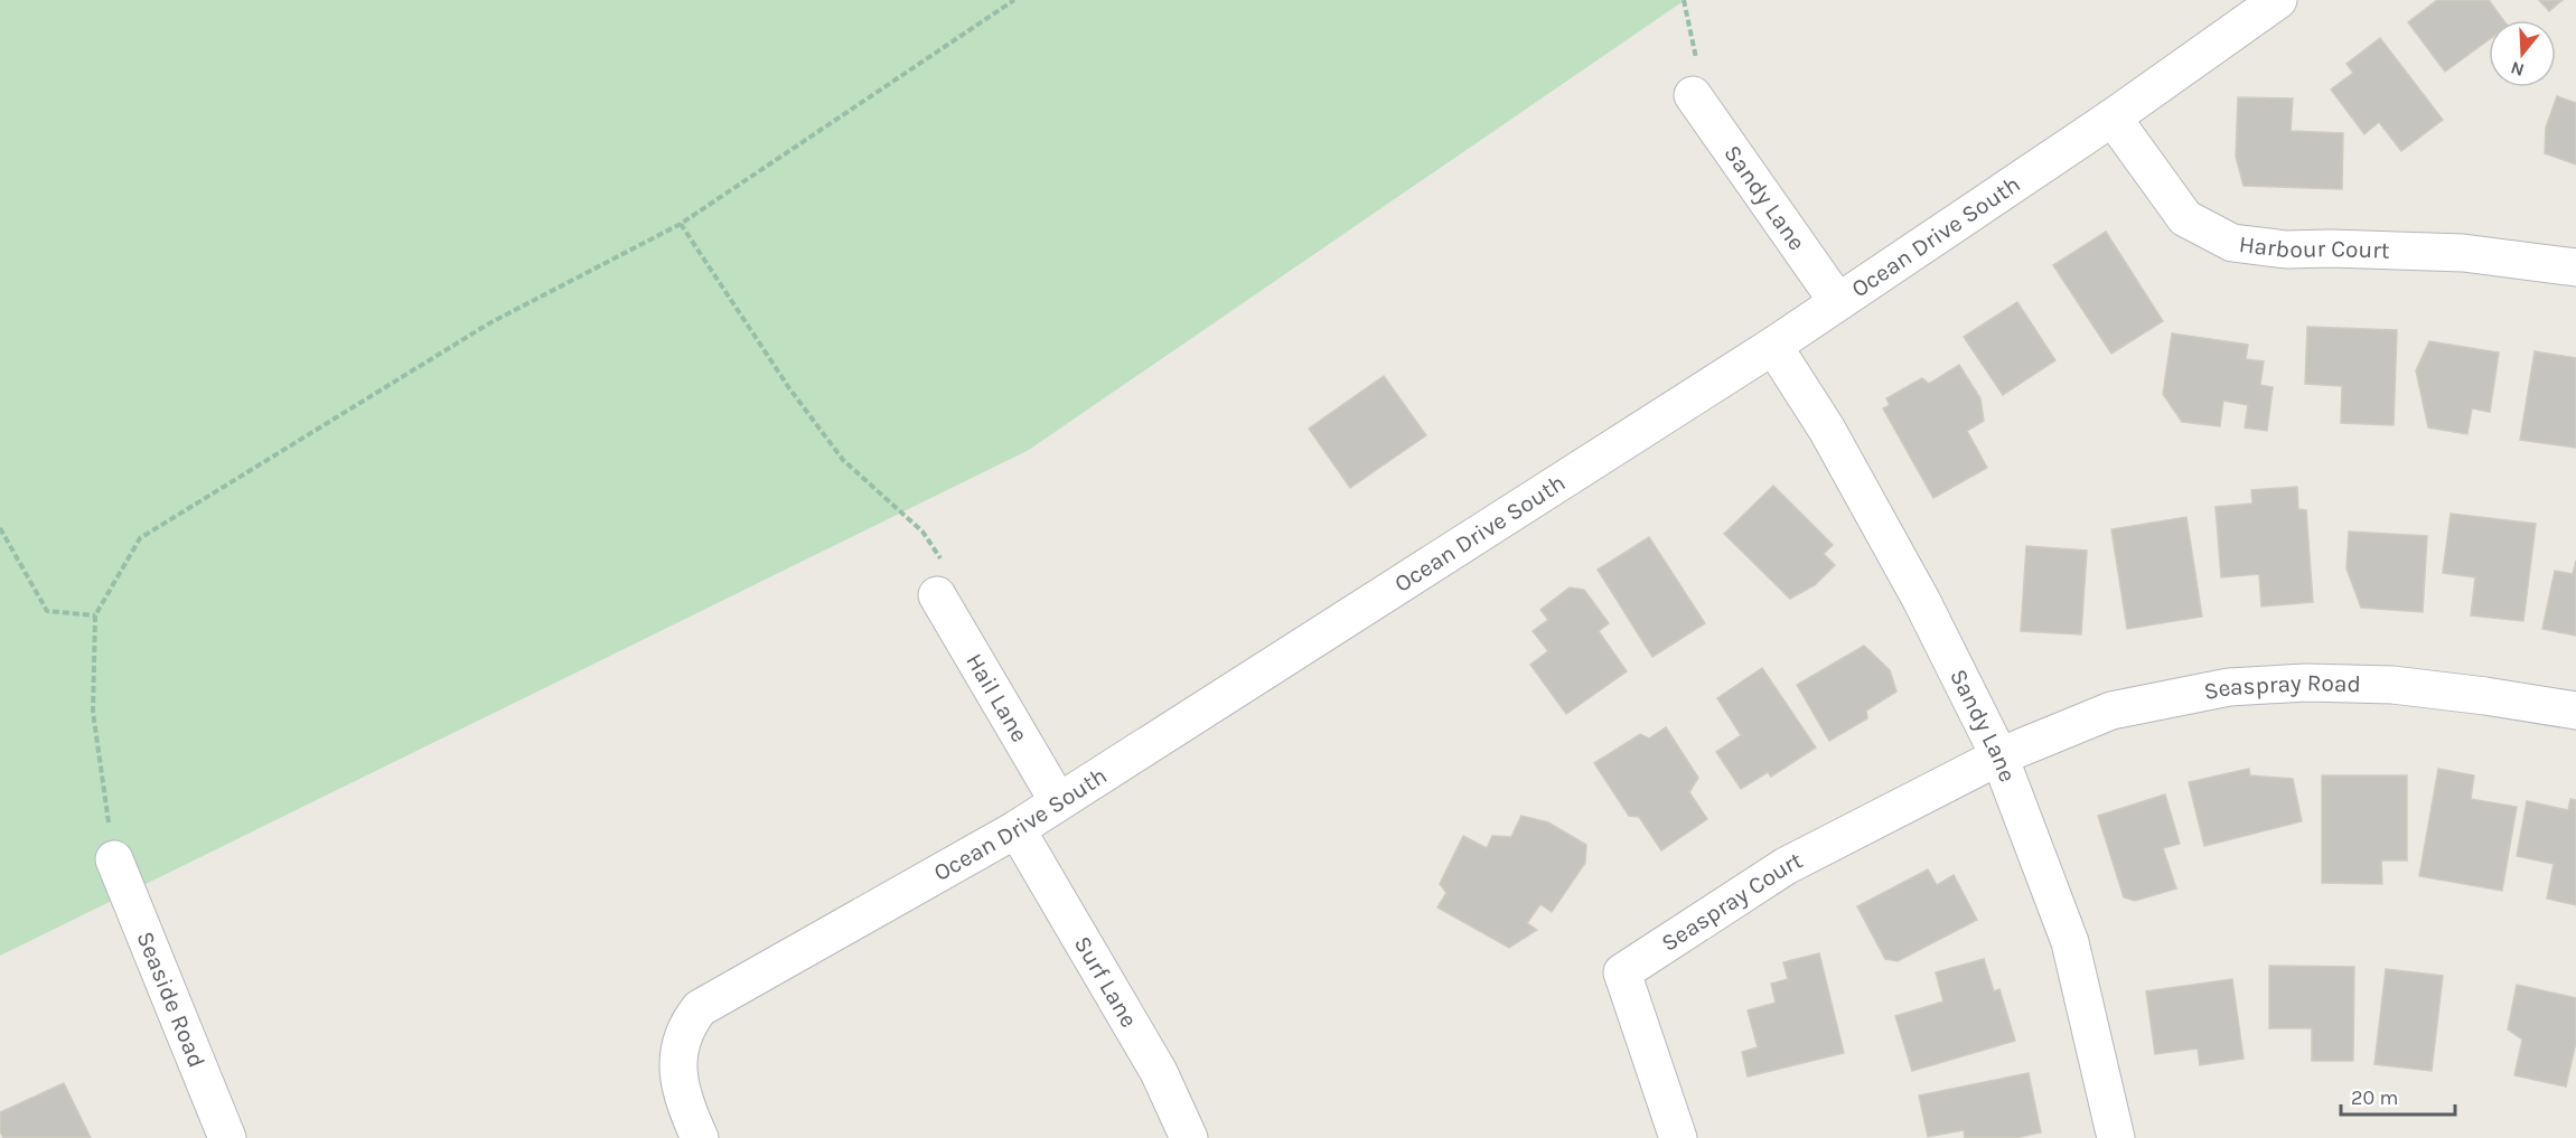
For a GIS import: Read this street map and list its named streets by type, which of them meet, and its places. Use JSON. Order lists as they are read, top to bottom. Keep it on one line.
{"streets":{"street":["Sandy Lane","Ocean Drive South","Harbour Court","Seaspray Road","Hail Lane","Seaspray Court","Surf Lane","Seaside Road"]},"crossings":[["Sandy Lane","Ocean Drive South"],["Sandy Lane","Seaspray Road"],["Sandy Lane","Seaspray Court"],["Ocean Drive South","Harbour Court"],["Ocean Drive South","Hail Lane"],["Ocean Drive South","Surf Lane"],["Seaspray Road","Seaspray Court"]],"scale_bar":"20 m","north":"bottom"}
